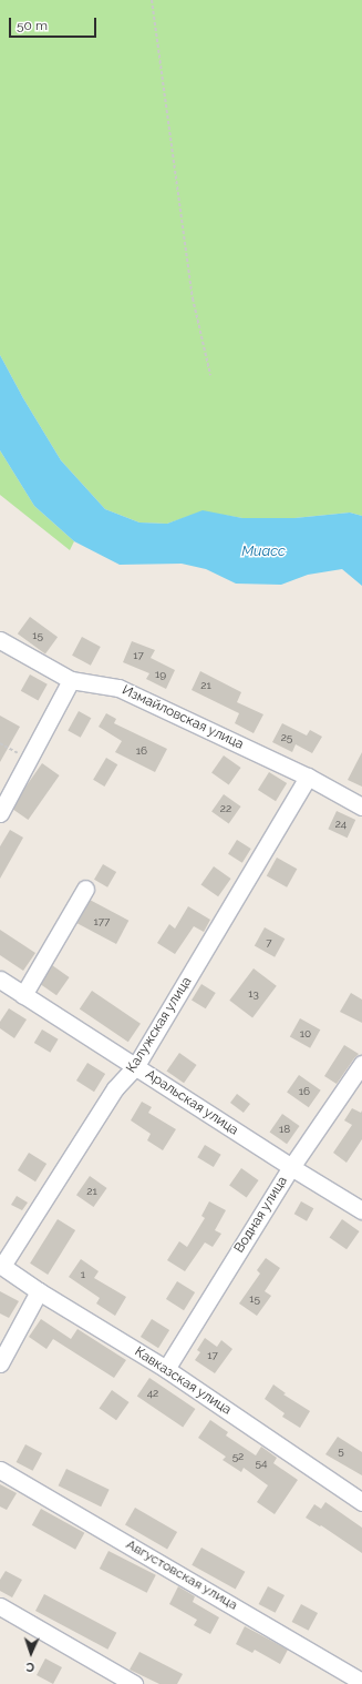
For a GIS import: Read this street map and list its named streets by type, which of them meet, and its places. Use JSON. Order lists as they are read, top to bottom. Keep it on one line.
{"streets":{"street":["Измайловская улица","Калужская улица","Аральская улица","Водная улица","Кавказская улица","Августовская улица"]},"crossings":[["Измайловская улица","Калужская улица"],["Калужская улица","Аральская улица"],["Калужская улица","Кавказская улица"],["Аральская улица","Водная улица"],["Водная улица","Кавказская улица"]],"water":["Миасс"],"house_numbers":["15","17","19","21","25","16","22","24","177","7","13","10","16","18","21","1","15","17","42","5","52","54"],"scale_bar":"50 m","north":"bottom"}
